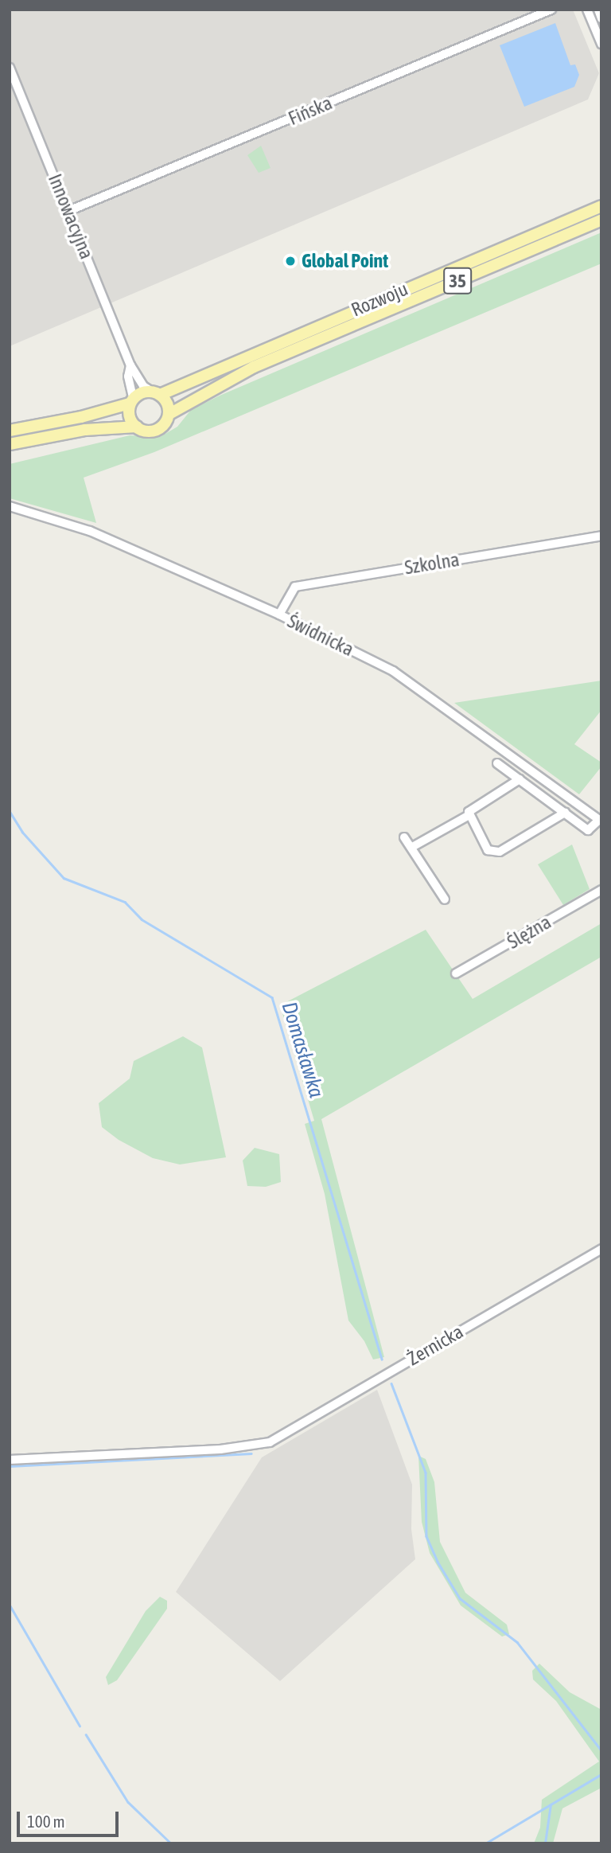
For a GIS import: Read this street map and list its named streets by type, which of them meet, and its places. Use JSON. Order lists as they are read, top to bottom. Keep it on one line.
{"streets":{"main road":["35","Rozwoju"],"street":["Fińska","Innowacyjna","Szkolna","Świdnicka","Ślężna","Żernicka"]},"crossings":[["Fińska","Innowacyjna"],["Innowacyjna","35"],["Innowacyjna","Rozwoju"],["35","Rozwoju"],["Szkolna","Świdnicka"]],"water":["Domasławka"],"places":["Global Point"],"scale_bar":"100 m"}
